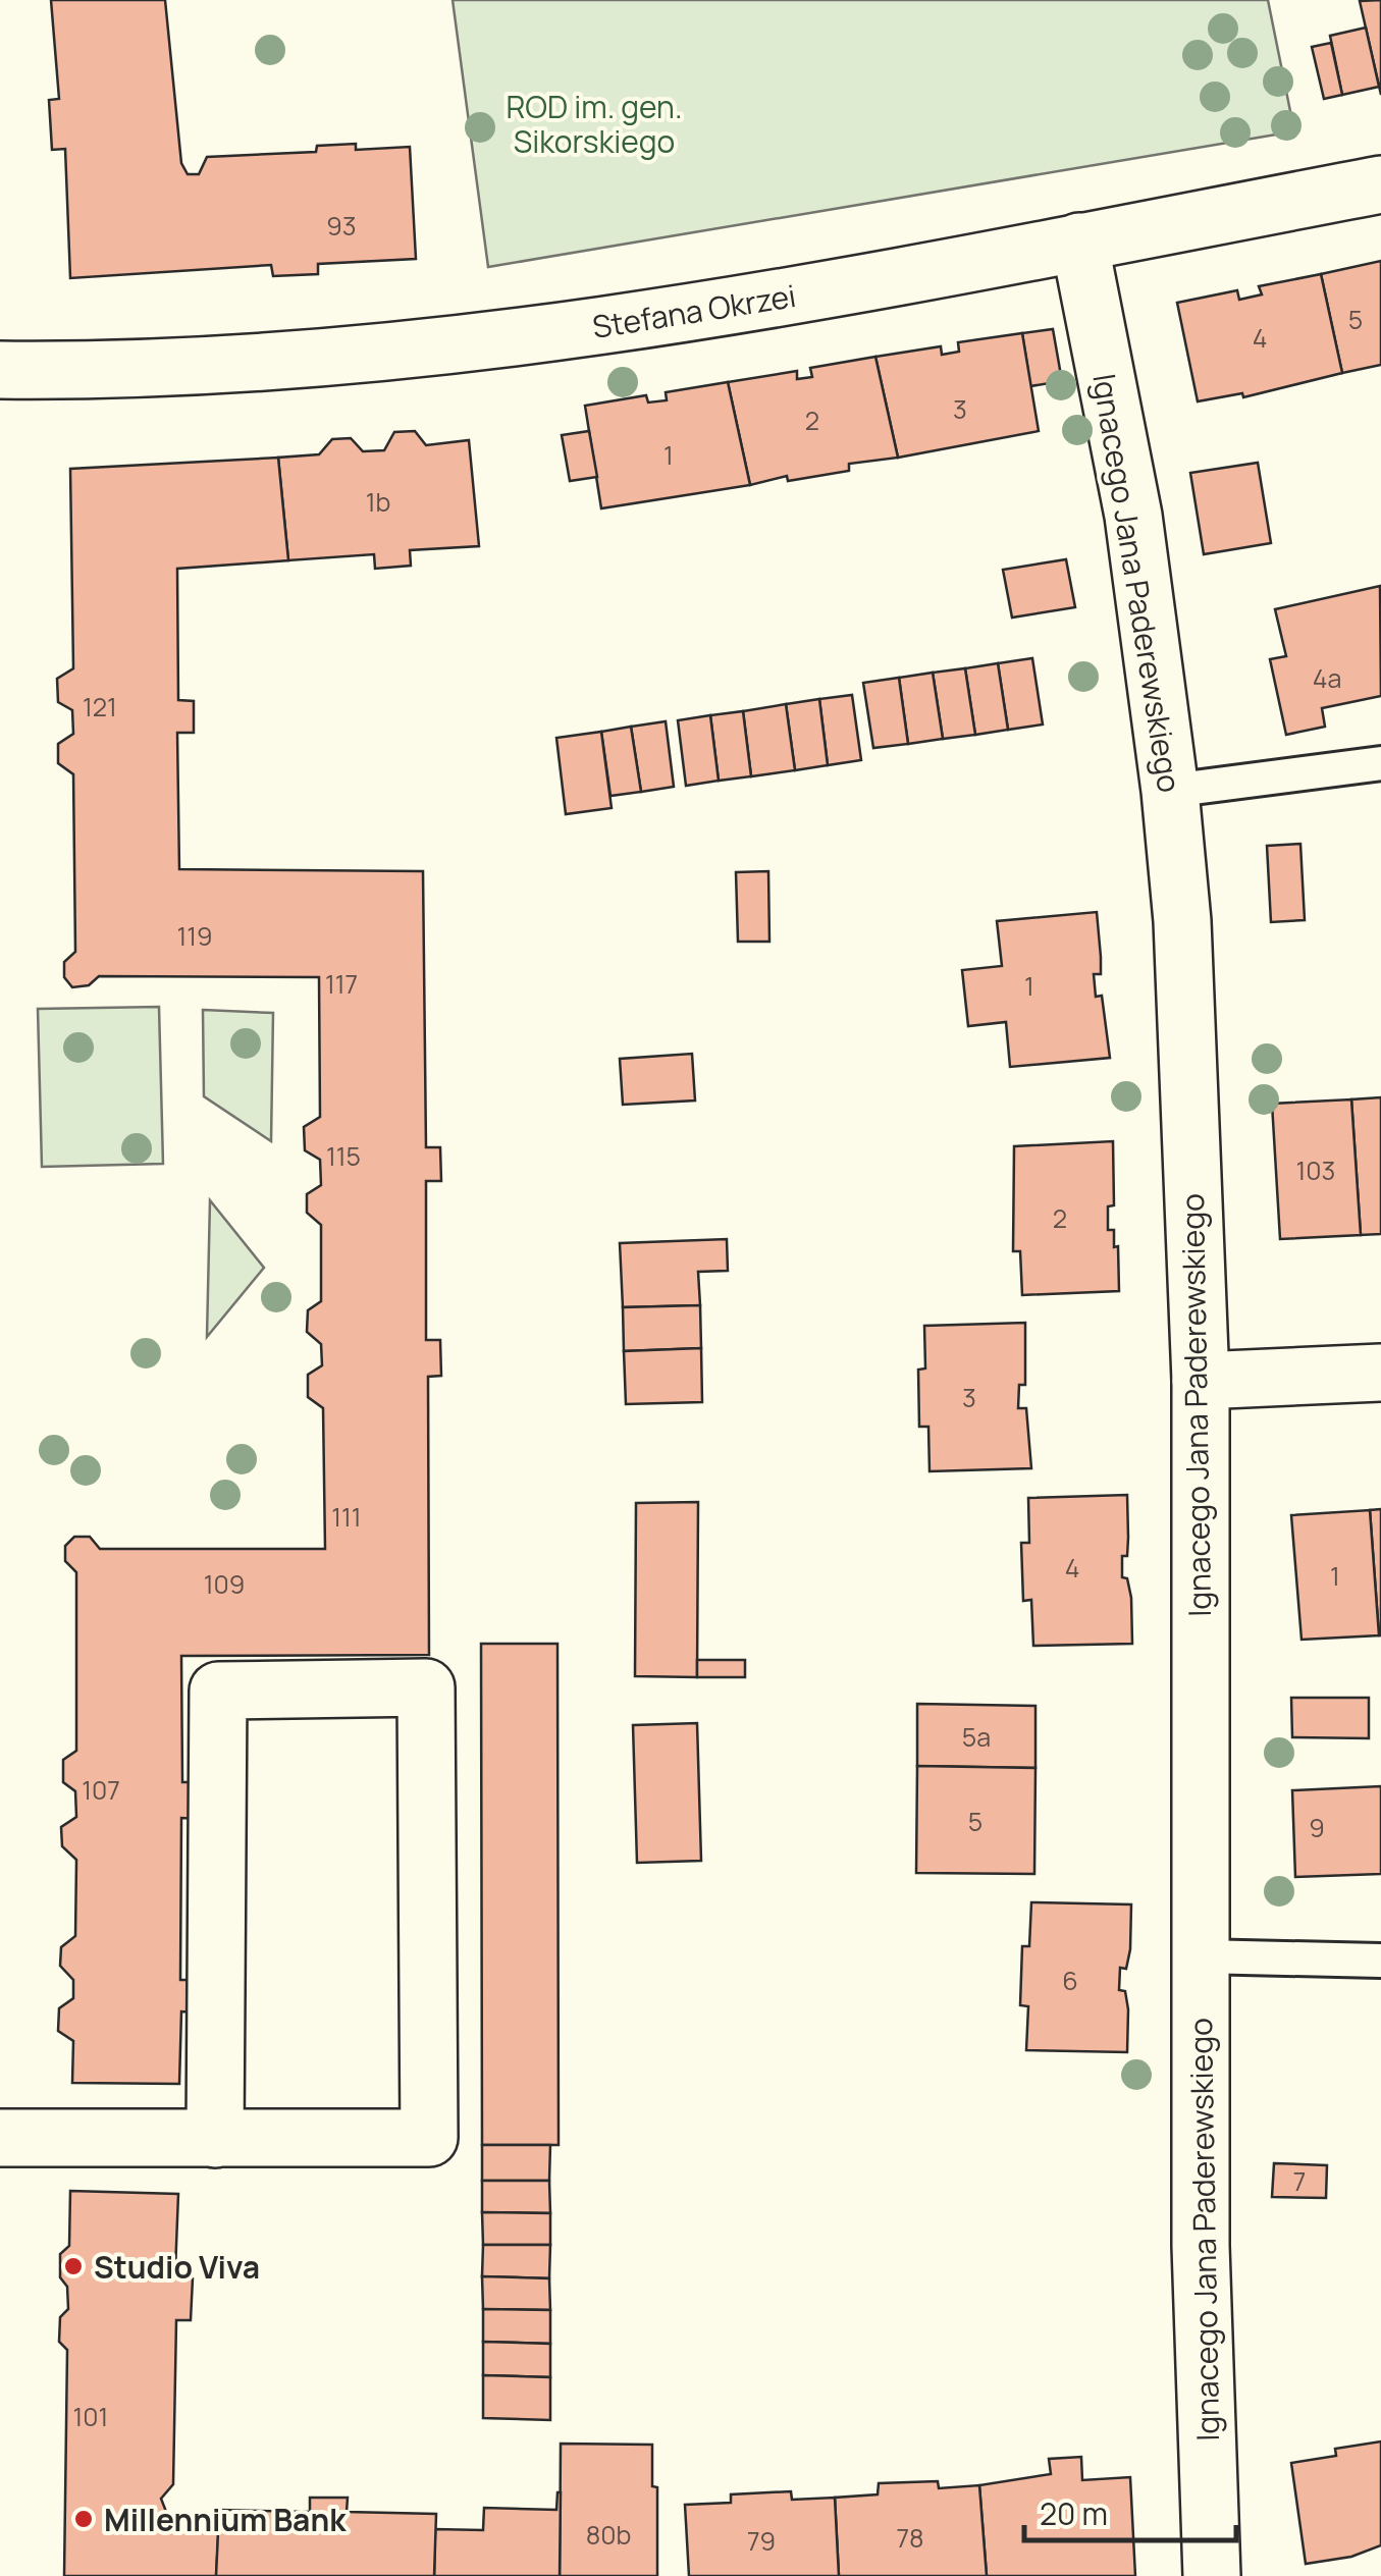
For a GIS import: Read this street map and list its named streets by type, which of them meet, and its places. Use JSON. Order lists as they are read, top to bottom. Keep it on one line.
{"streets":{"street":["Stefana Okrzei","Ignacego Jana Paderewskiego"]},"crossings":[["Stefana Okrzei","Ignacego Jana Paderewskiego"]],"parks":["ROD im. gen. Sikorskiego"],"places":["Studio Viva","Millennium Bank"],"house_numbers":["93","5","4","3","2","1","1b","4a","121","119","117","1","115","103","2","3","111","4","1","109","5a","107","5","9","6","7","101","80b","78","79"],"scale_bar":"20 m"}
